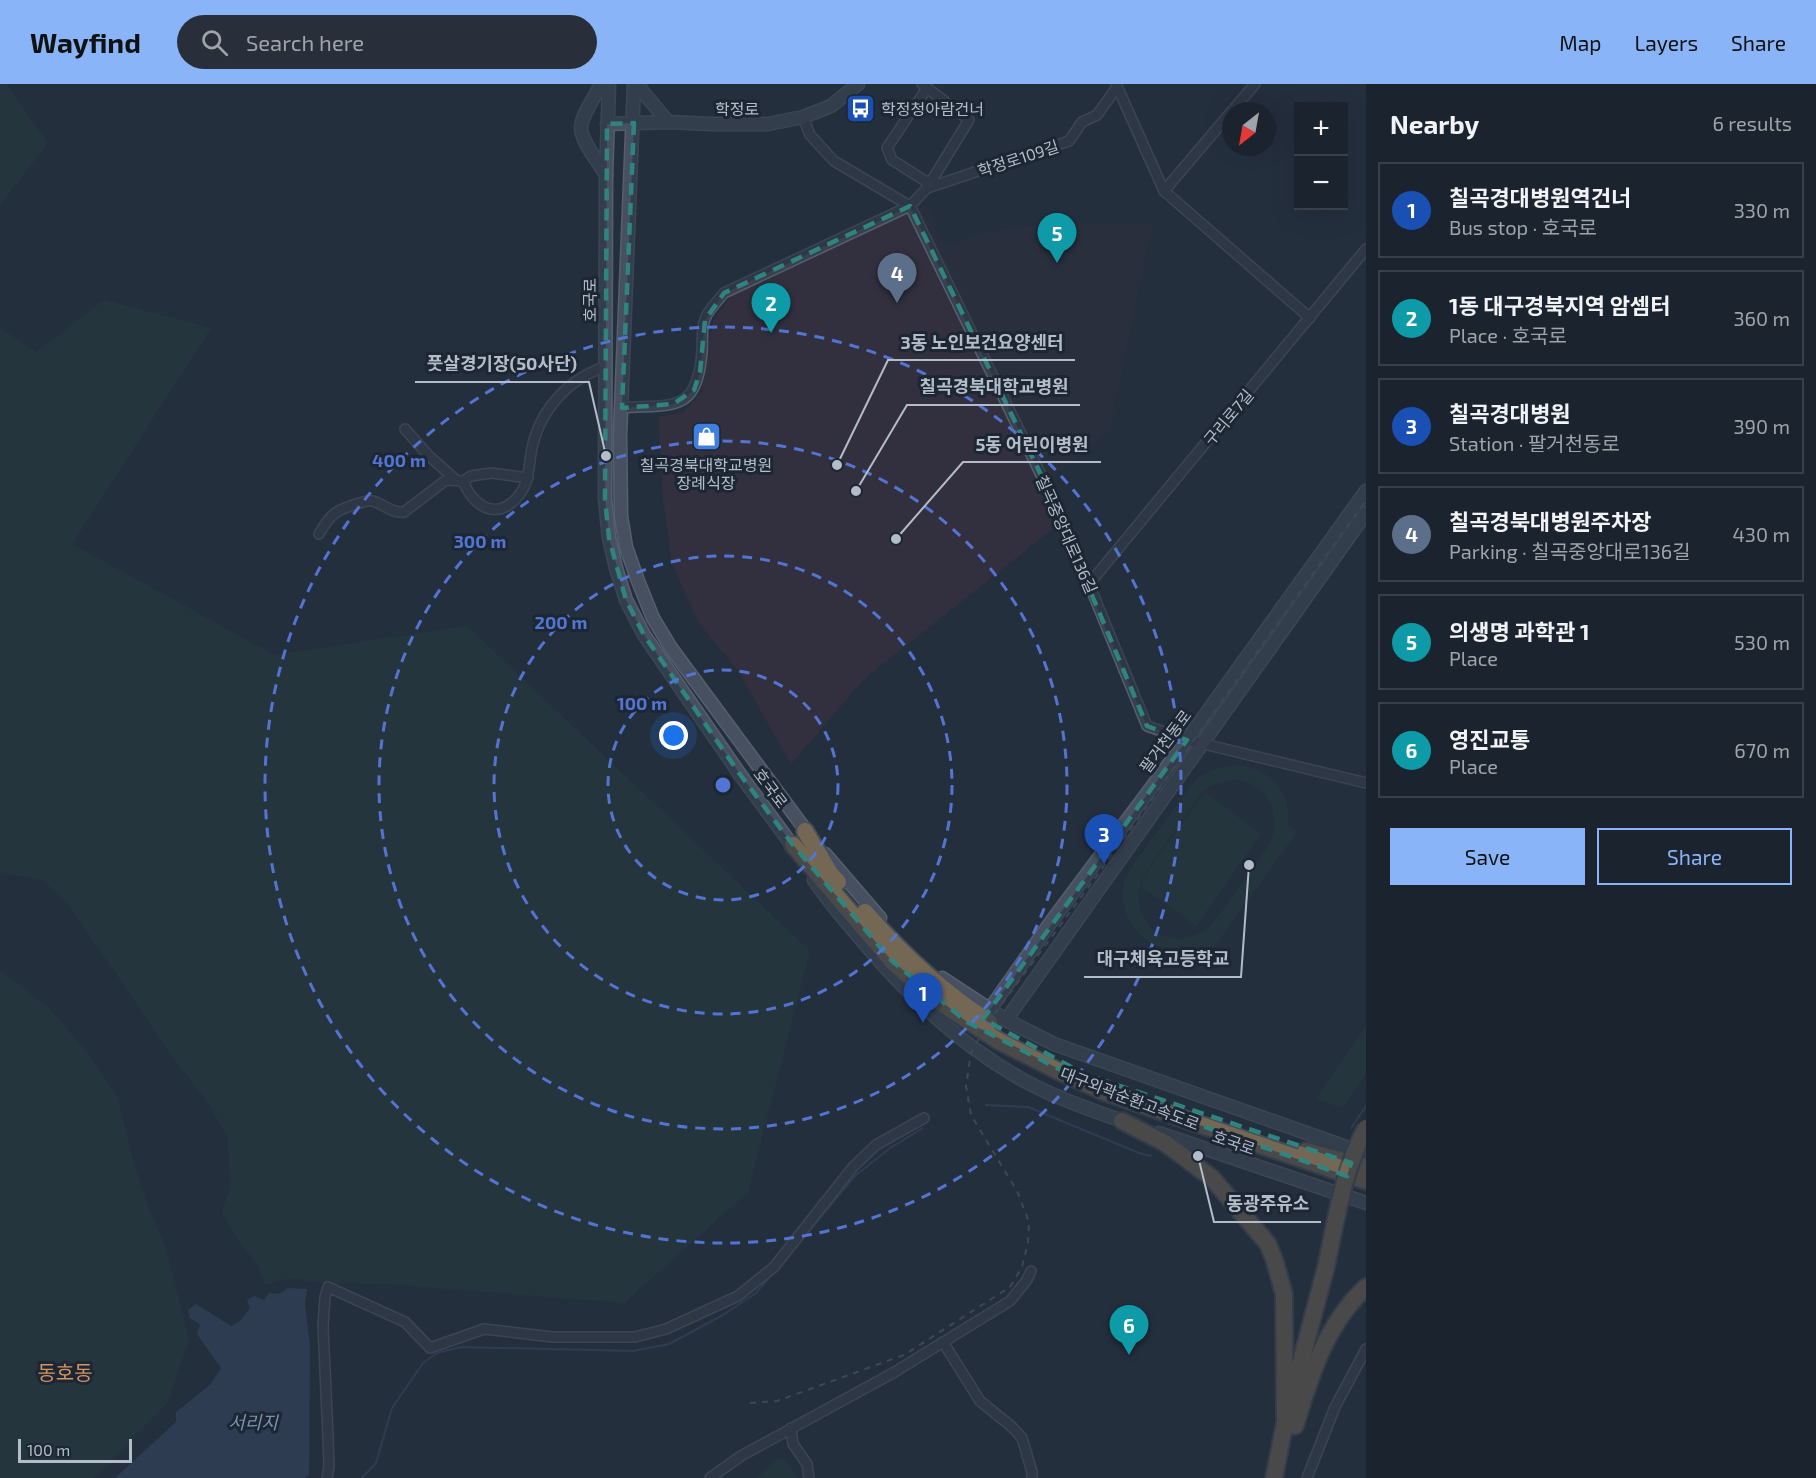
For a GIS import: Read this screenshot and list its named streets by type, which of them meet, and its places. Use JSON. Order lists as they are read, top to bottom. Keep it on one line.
{"streets":{"highway":["대구외곽순환고속도로"],"main road":["학정로","호국로","팔거천동로"],"street":["학정로109길","구리로7길","칠곡중앙대로136길"]},"crossings":[["학정로","호국로"],["호국로","팔거천동로"],["호국로","대구외곽순환고속도로"],["구리로7길","칠곡중앙대로136길"],["칠곡중앙대로136길","팔거천동로"]],"districts":["동호동"],"water":["서리지"],"places":{"bus stop":["학정청아람건너"],"shop":["칠곡경북대학교병원 장례식장"],"other":["풋살경기장(50사단)","3동 노인보건요양센터","칠곡경북대학교병원","5동 어린이병원","대구체육고등학교","동광주유소"]},"scale_bar":"100 m","north":"bottom left","page":{"header":"Wayfind","search":"Search here","nav":["Map","Layers","Share"],"heading":["Nearby","6 results"],"map_buttons":["+","−"],"list":[{"mark":"1","name":"칠곡경대병원역건너","note":"Bus stop · 호국로","value":"330 m"},{"mark":"2","name":"1동 대구경북지역 암셈터","note":"Place · 호국로","value":"360 m"},{"mark":"3","name":"칠곡경대병원","note":"Station · 팔거천동로","value":"390 m"},{"mark":"4","name":"칠곡경북대병원주차장","note":"Parking · 칠곡중앙대로136길","value":"430 m"},{"mark":"5","name":"의생명 과학관 1","note":"Place","value":"530 m"},{"mark":"6","name":"영진교통","note":"Place","value":"670 m"}],"pins":["5","4","2","3","1","6"],"buttons":["Save","Share"],"scale":"100 m"},"rings":["400 m","300 m","200 m","100 m"]}
